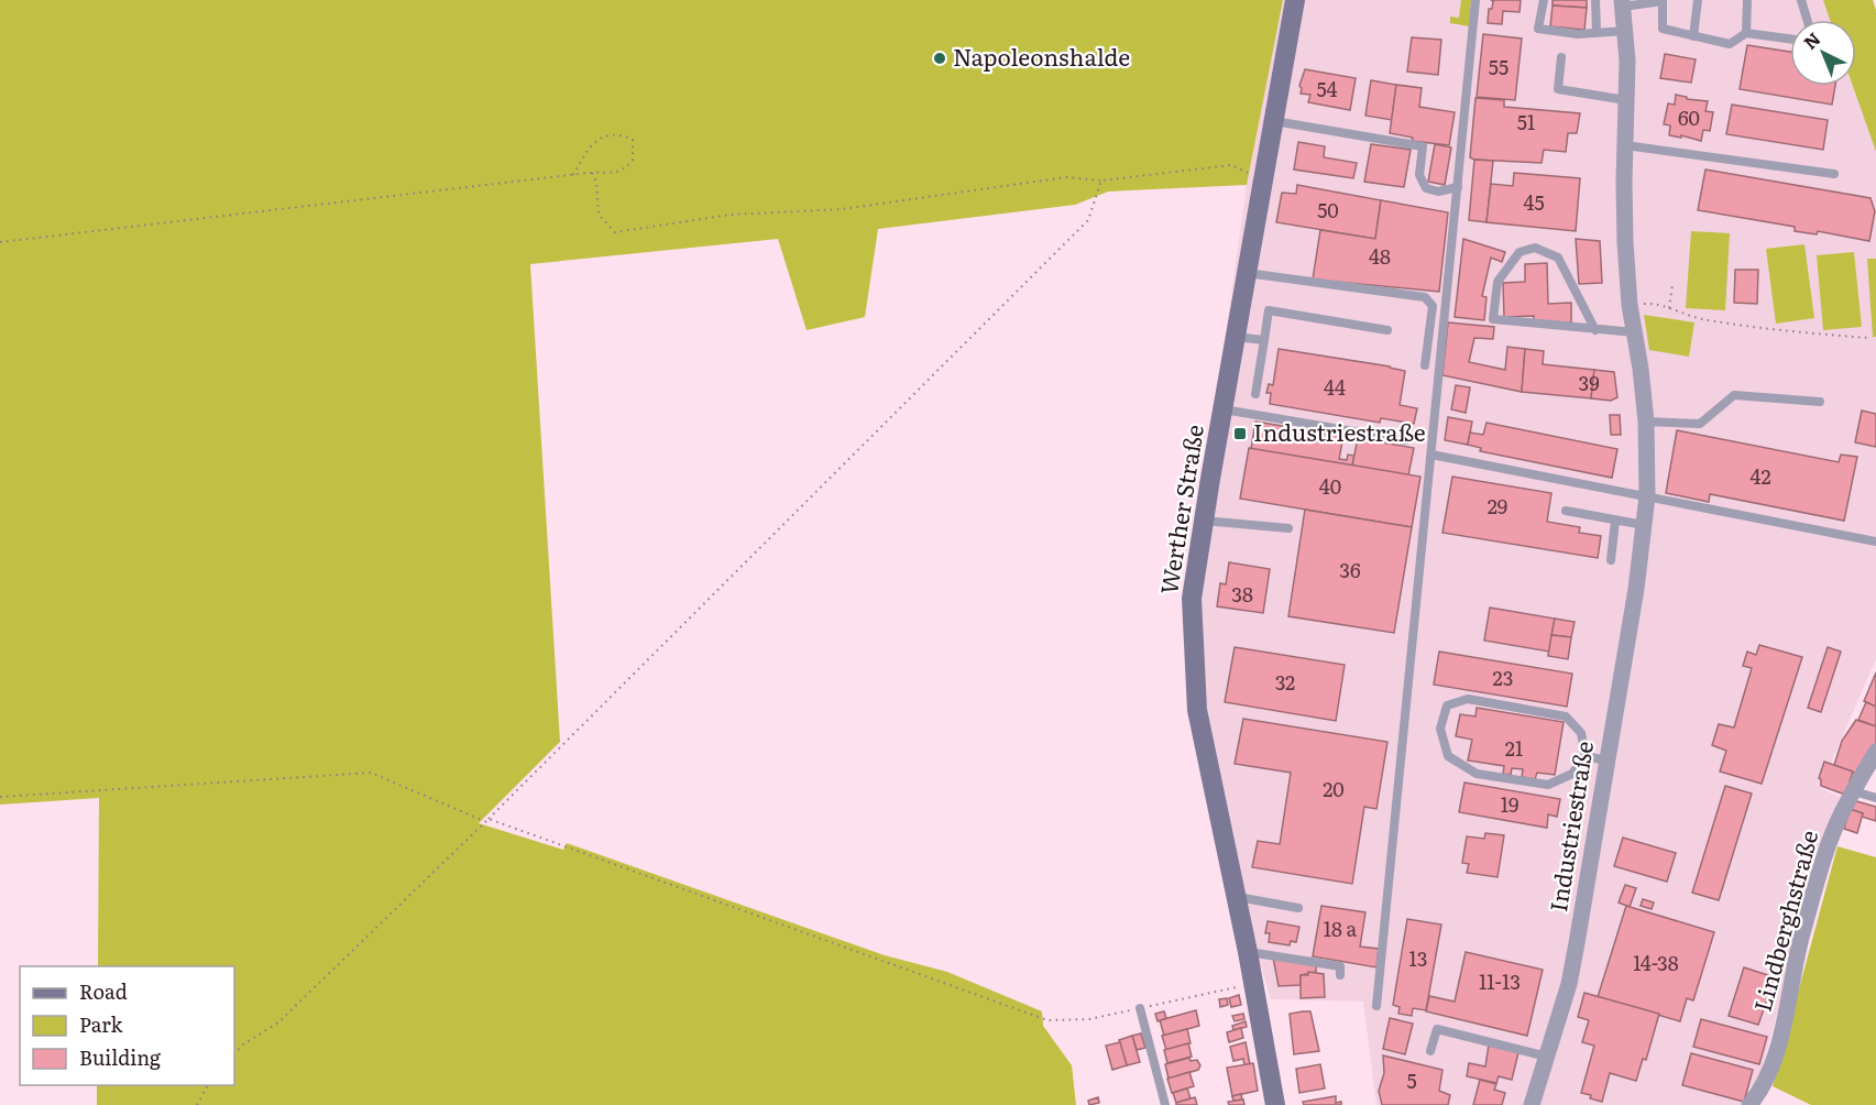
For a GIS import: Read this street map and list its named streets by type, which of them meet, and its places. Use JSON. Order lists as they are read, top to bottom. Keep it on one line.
{"streets":{"street":["Werther Straße","Industriestraße","Lindberghstraße"]},"places":{"other":["Napoleonshalde"],"transit":["Industriestraße"]},"house_numbers":["55","54","60","51","45","50","48","39","44","42","40","29","36","38","23","32","21","20","19","18 a","13","14-38","11-13","5"],"legend":["Road","Park","Building"],"north":"top left"}
